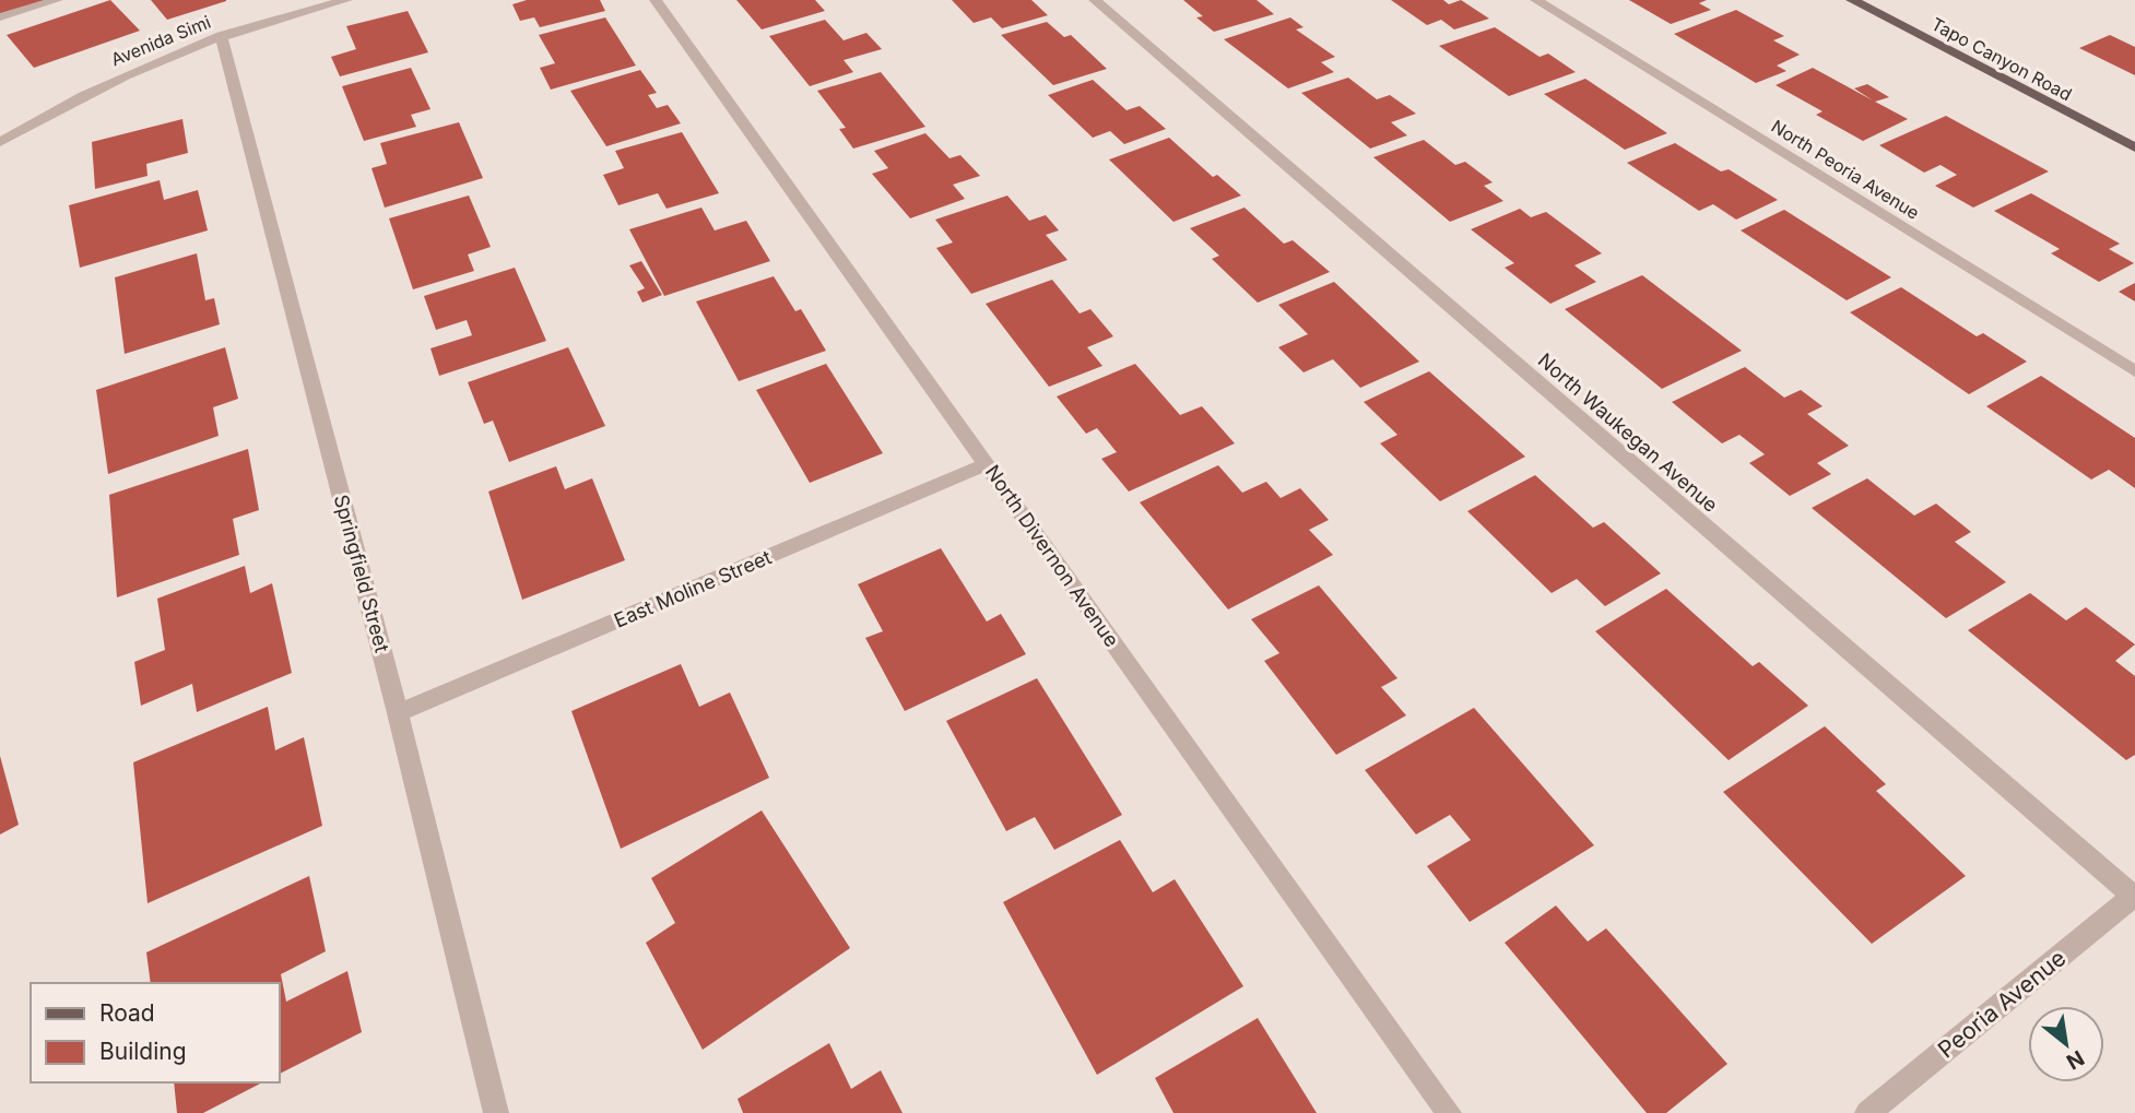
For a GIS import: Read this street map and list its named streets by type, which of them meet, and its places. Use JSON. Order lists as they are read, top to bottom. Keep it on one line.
{"streets":{"main road":["Tapo Canyon Road"],"street":["Avenida Simi","North Peoria Avenue","North Waukegan Avenue","North Divernon Avenue","Springfield Street","East Moline Street","Peoria Avenue"]},"crossings":[["Avenida Simi","Springfield Street"],["North Waukegan Avenue","Peoria Avenue"],["North Divernon Avenue","East Moline Street"],["Springfield Street","East Moline Street"]],"legend":["Road","Building"],"north":"bottom right"}
